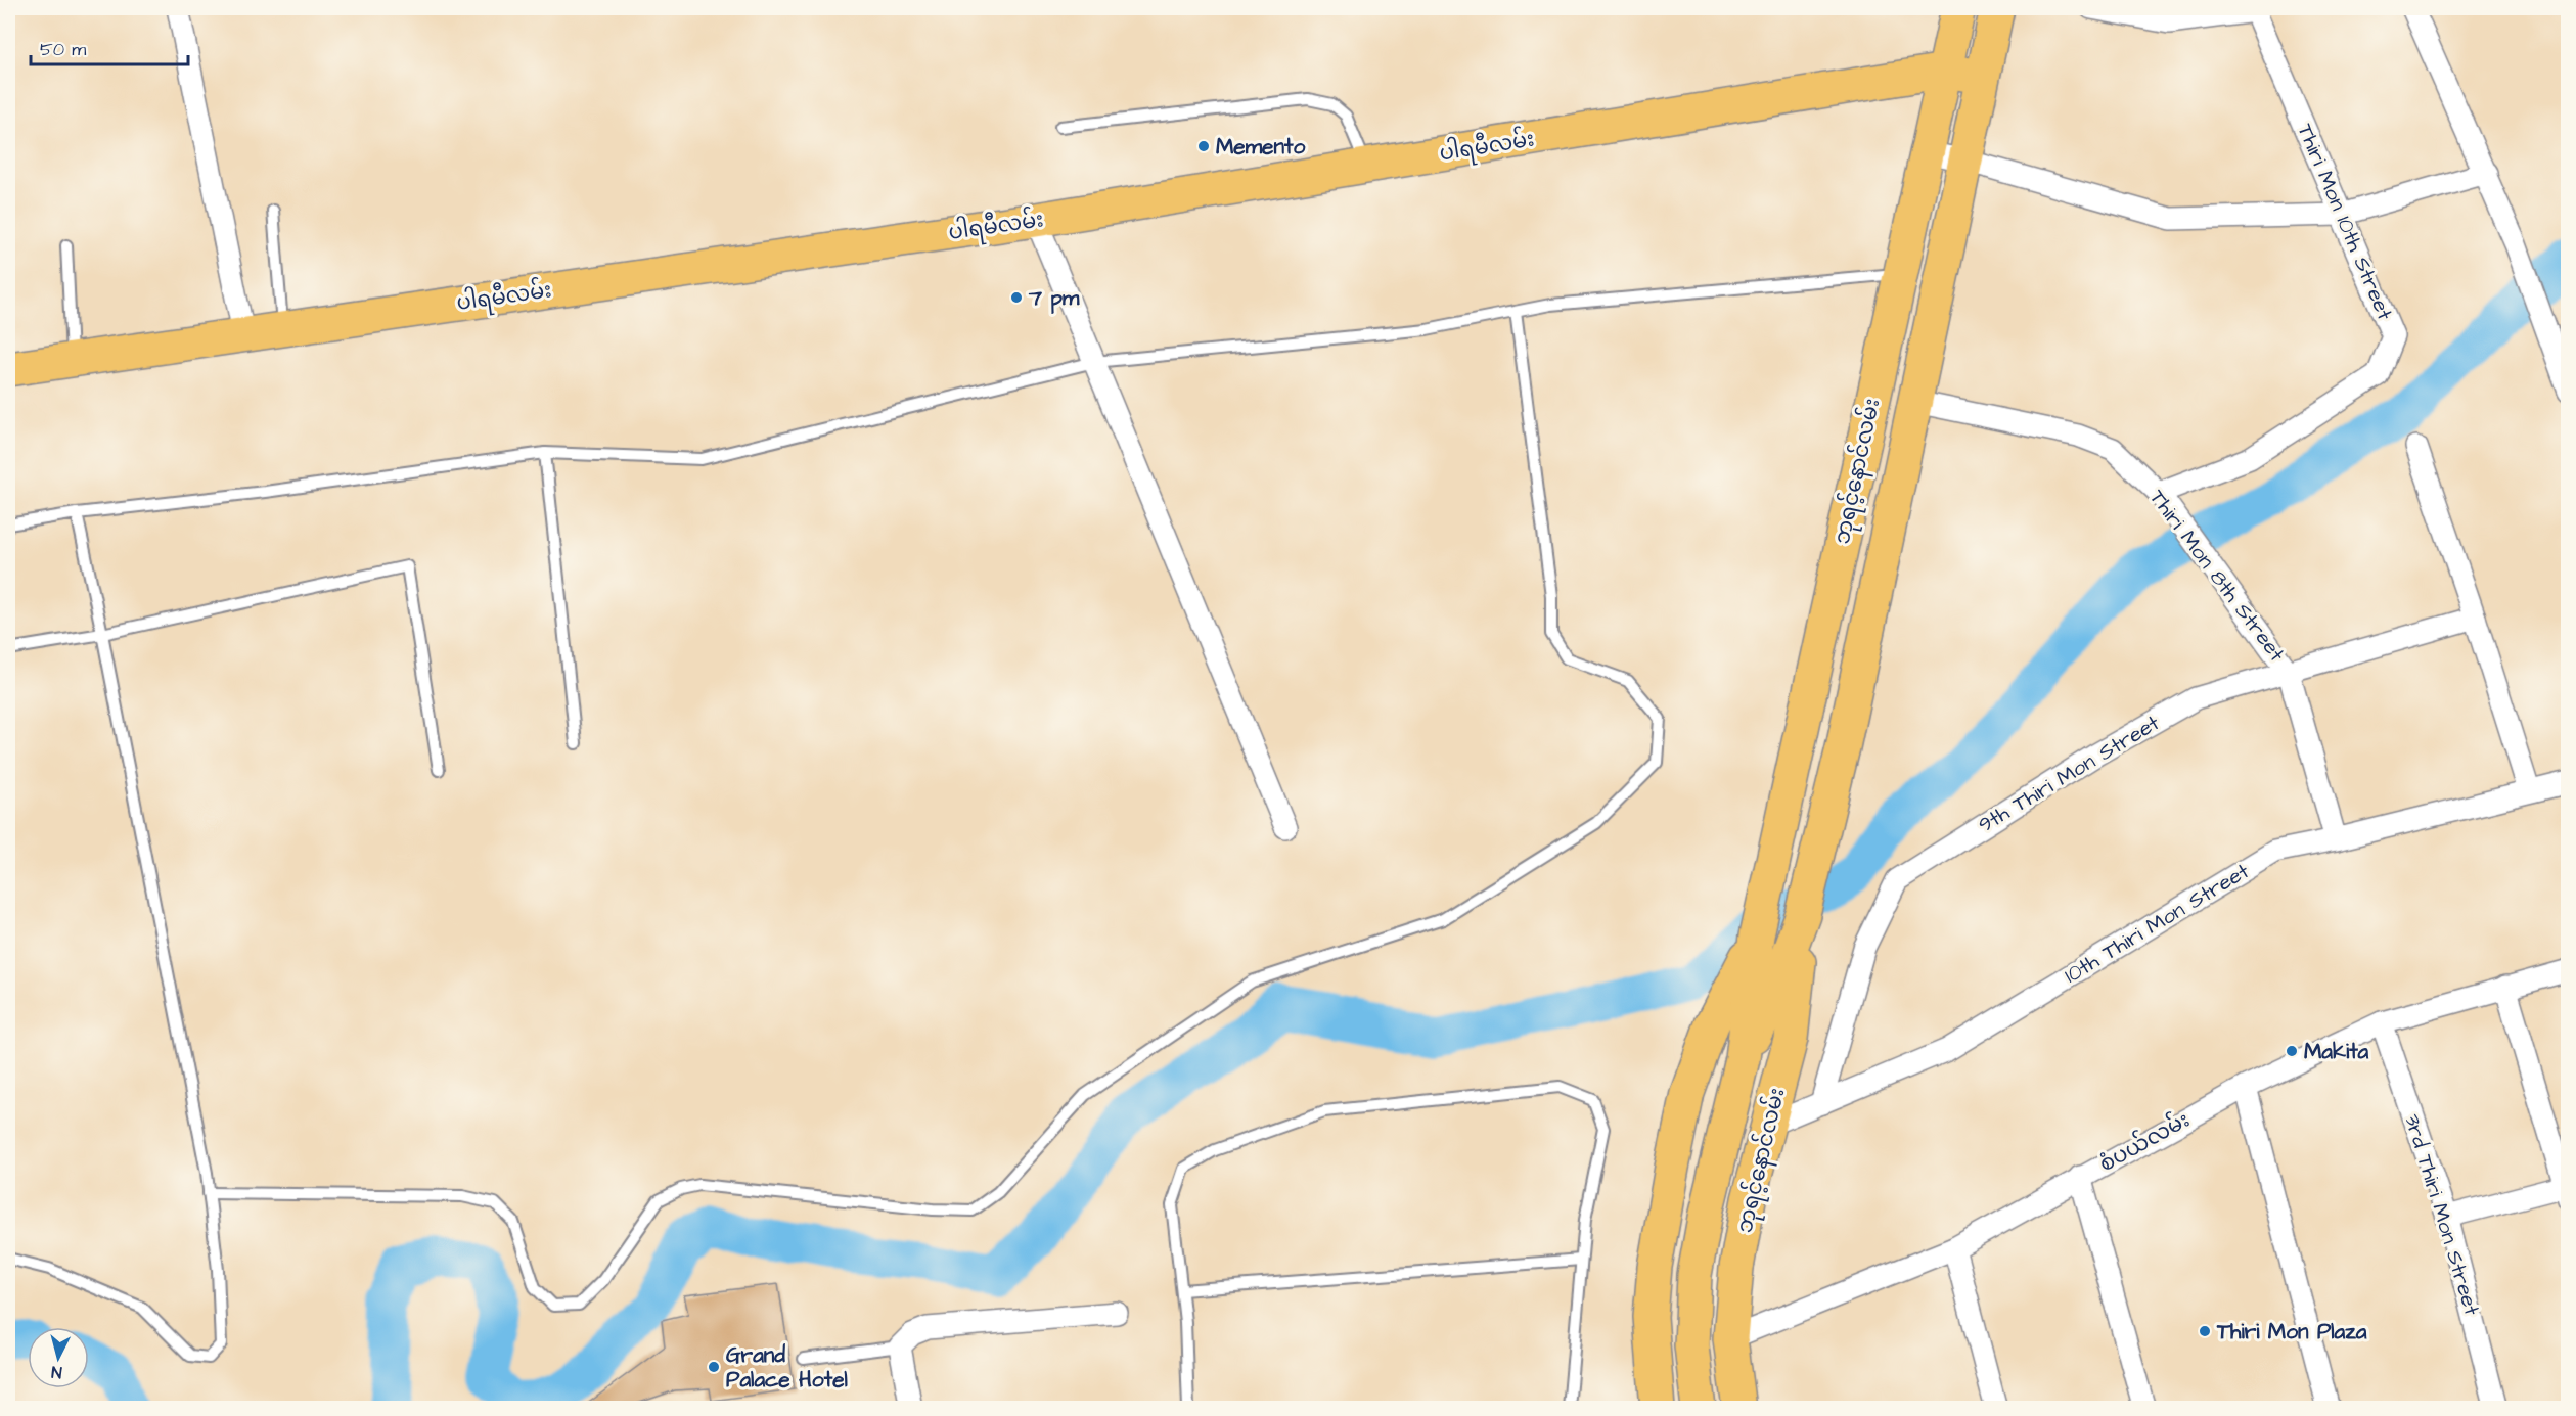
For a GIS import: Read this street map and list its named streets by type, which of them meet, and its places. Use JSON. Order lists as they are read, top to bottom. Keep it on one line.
{"streets":{"main road":["ပါရမီလမ်း","ဘုရင့်နောင်လမ်း"],"street":["Thiri Mon 10th Street","Thiri Mon 8th Street","9th Thiri Mon Street","10th Thiri Mon Street","စံပယ်လမ်း","3rd Thiri Mon Street"]},"crossings":[["ပါရမီလမ်း","ဘုရင့်နောင်လမ်း"],["Thiri Mon 10th Street","Thiri Mon 8th Street"],["ဘုရင့်နောင်လမ်း","Thiri Mon 8th Street"],["ဘုရင့်နောင်လမ်း","10th Thiri Mon Street"],["ဘုရင့်နောင်လမ်း","စံပယ်လမ်း"],["Thiri Mon 8th Street","9th Thiri Mon Street"],["Thiri Mon 8th Street","10th Thiri Mon Street"],["9th Thiri Mon Street","10th Thiri Mon Street"],["စံပယ်လမ်း","3rd Thiri Mon Street"]],"places":["Memento","7 pm","Makita","Thiri Mon Plaza","Grand Palace Hotel"],"scale_bar":"50 m","north":"bottom"}
